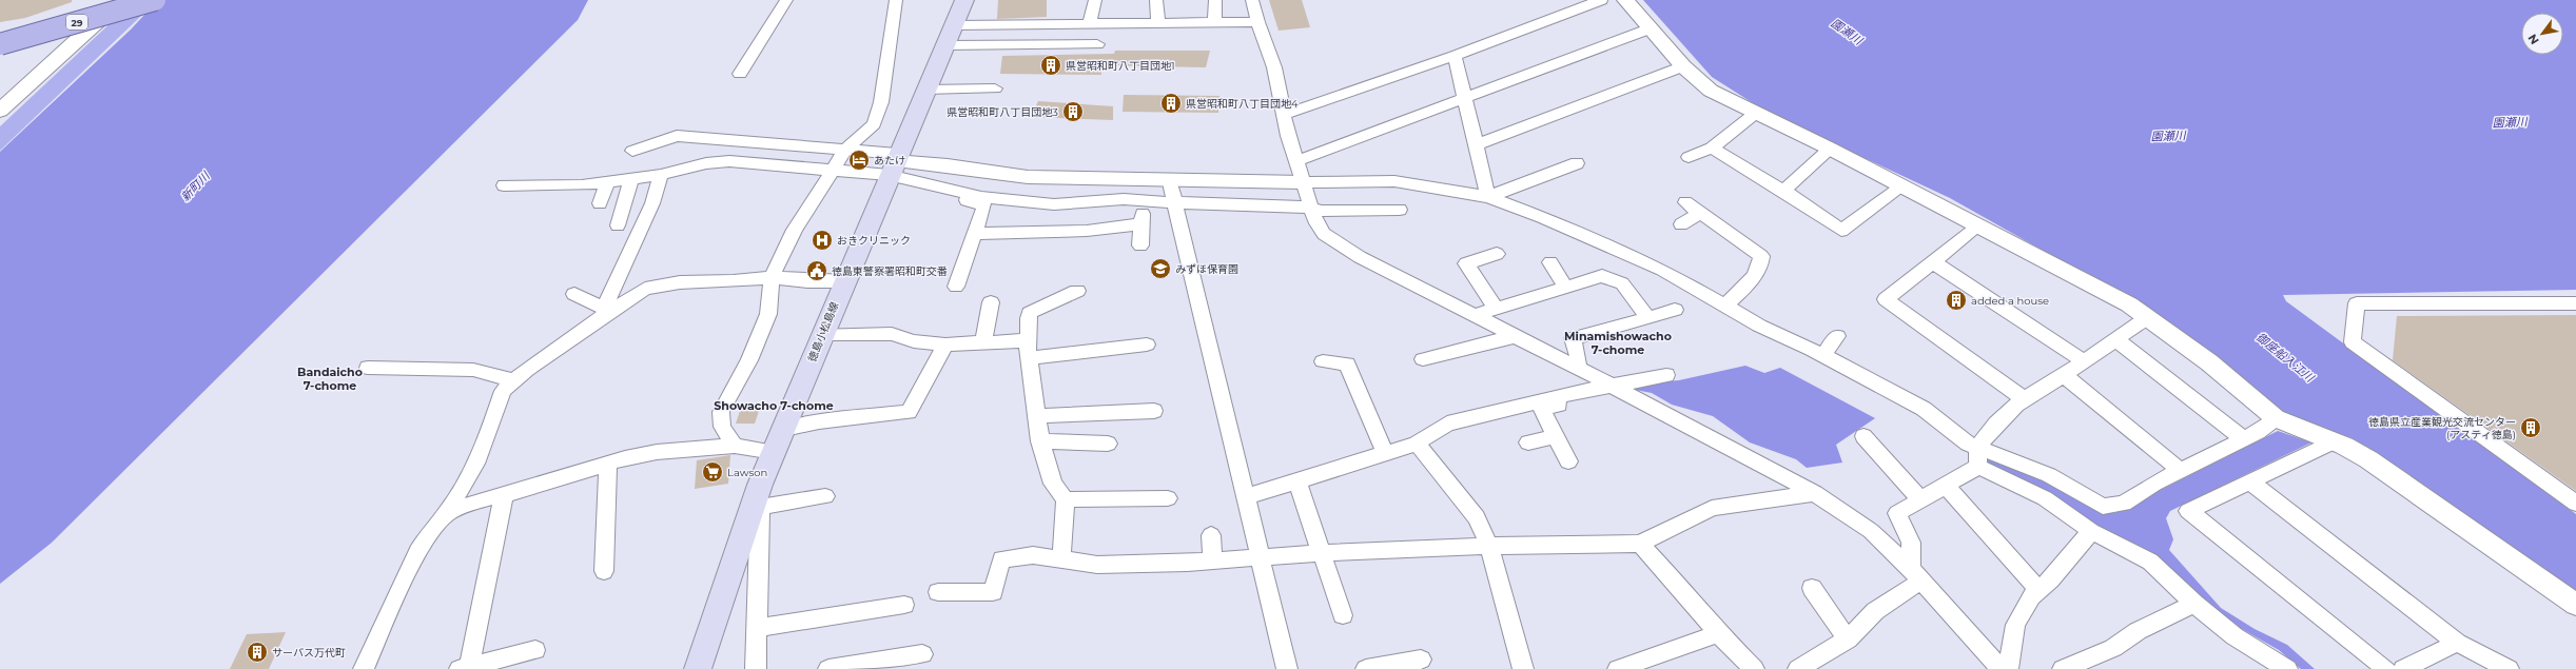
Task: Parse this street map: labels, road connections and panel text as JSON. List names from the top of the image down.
{
  "streets": {
    "main road": ["29", "徳島小松島線"]
  },
  "districts": ["Minamishowacho 7-chome", "Bandaicho 7-chome", "Showacho 7-chome"],
  "water": ["園瀬川", "新町川", "御座船入江川"],
  "places": {
    "building": [
      "県営昭和町八丁目団地1",
      "県営昭和町八丁目団地4",
      "県営昭和町八丁目団地3",
      "added a house",
      "徳島県立産業観光交流センター (アスティ徳島)",
      "サーパス万代町"
    ],
    "hotel": ["あたけ"],
    "hospital": ["おきクリニック"],
    "school or university": ["みずほ保育園"],
    "public building": ["徳島東警察署昭和町交番"],
    "supermarket": ["Lawson"]
  },
  "north": "bottom left"
}
